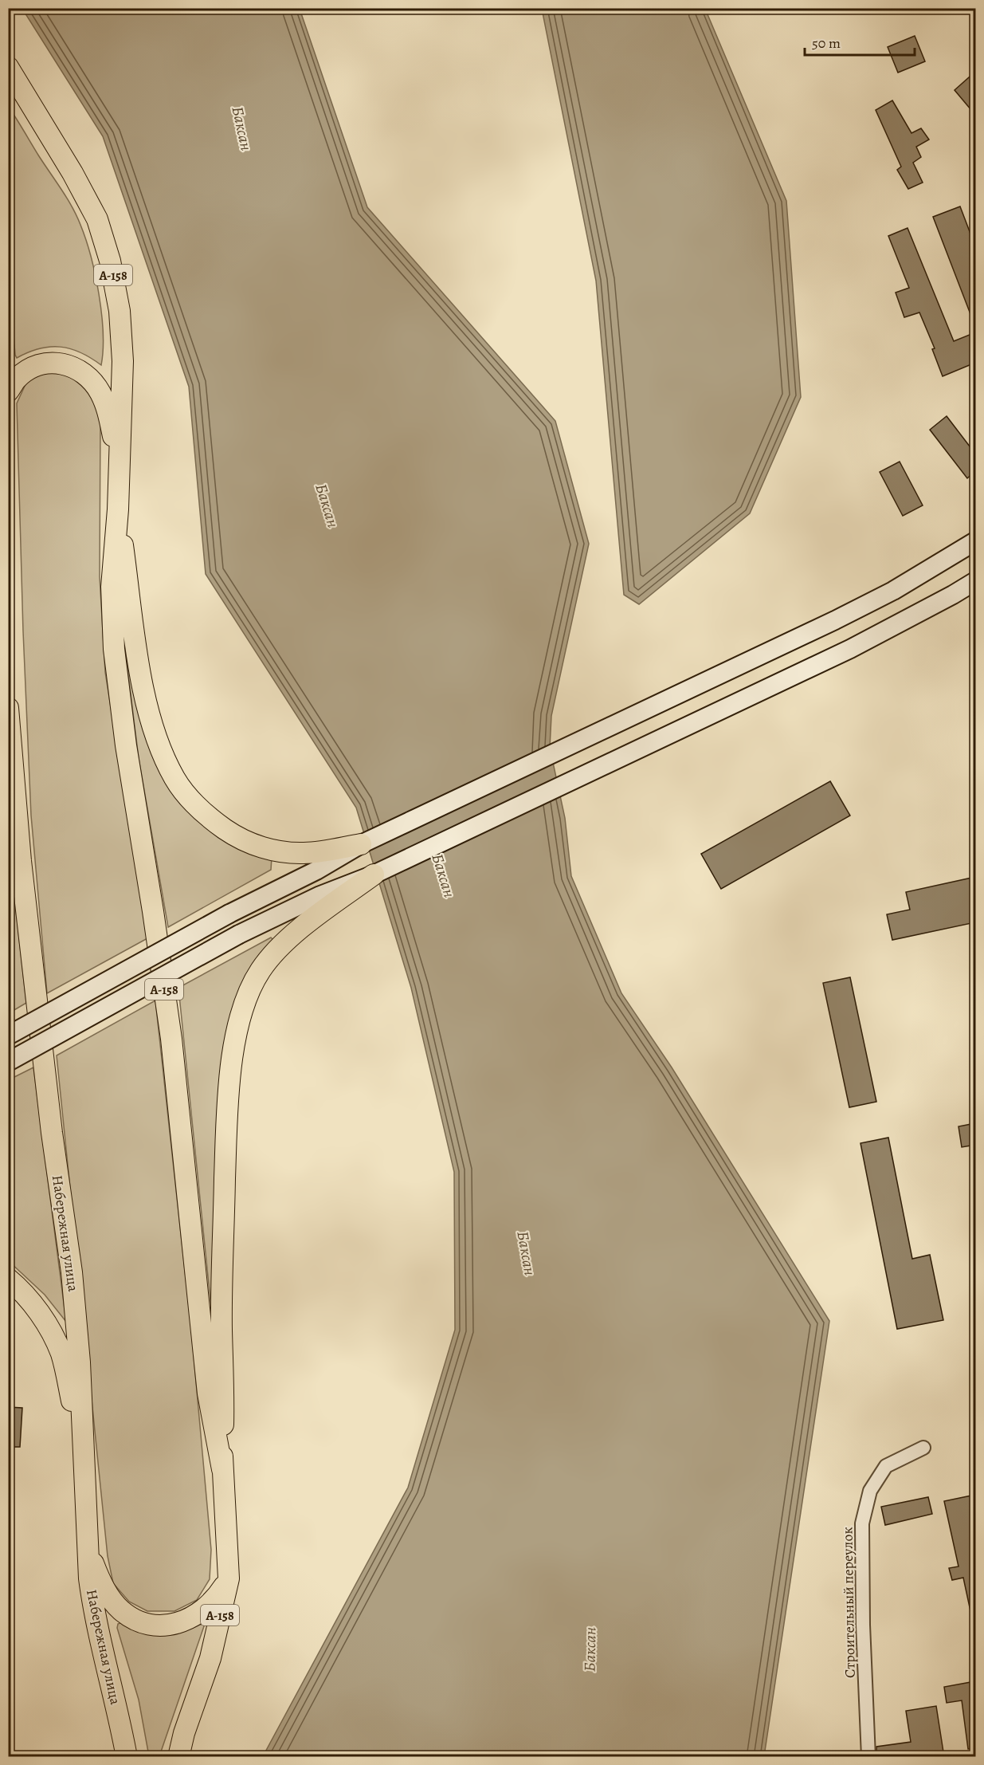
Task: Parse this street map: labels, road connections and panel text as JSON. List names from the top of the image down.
{
  "streets": {
    "main road": ["А-158", "Набережная улица"],
    "street": ["Строительный переулок"]
  },
  "water": ["Баксан"],
  "scale_bar": "50 m"
}
